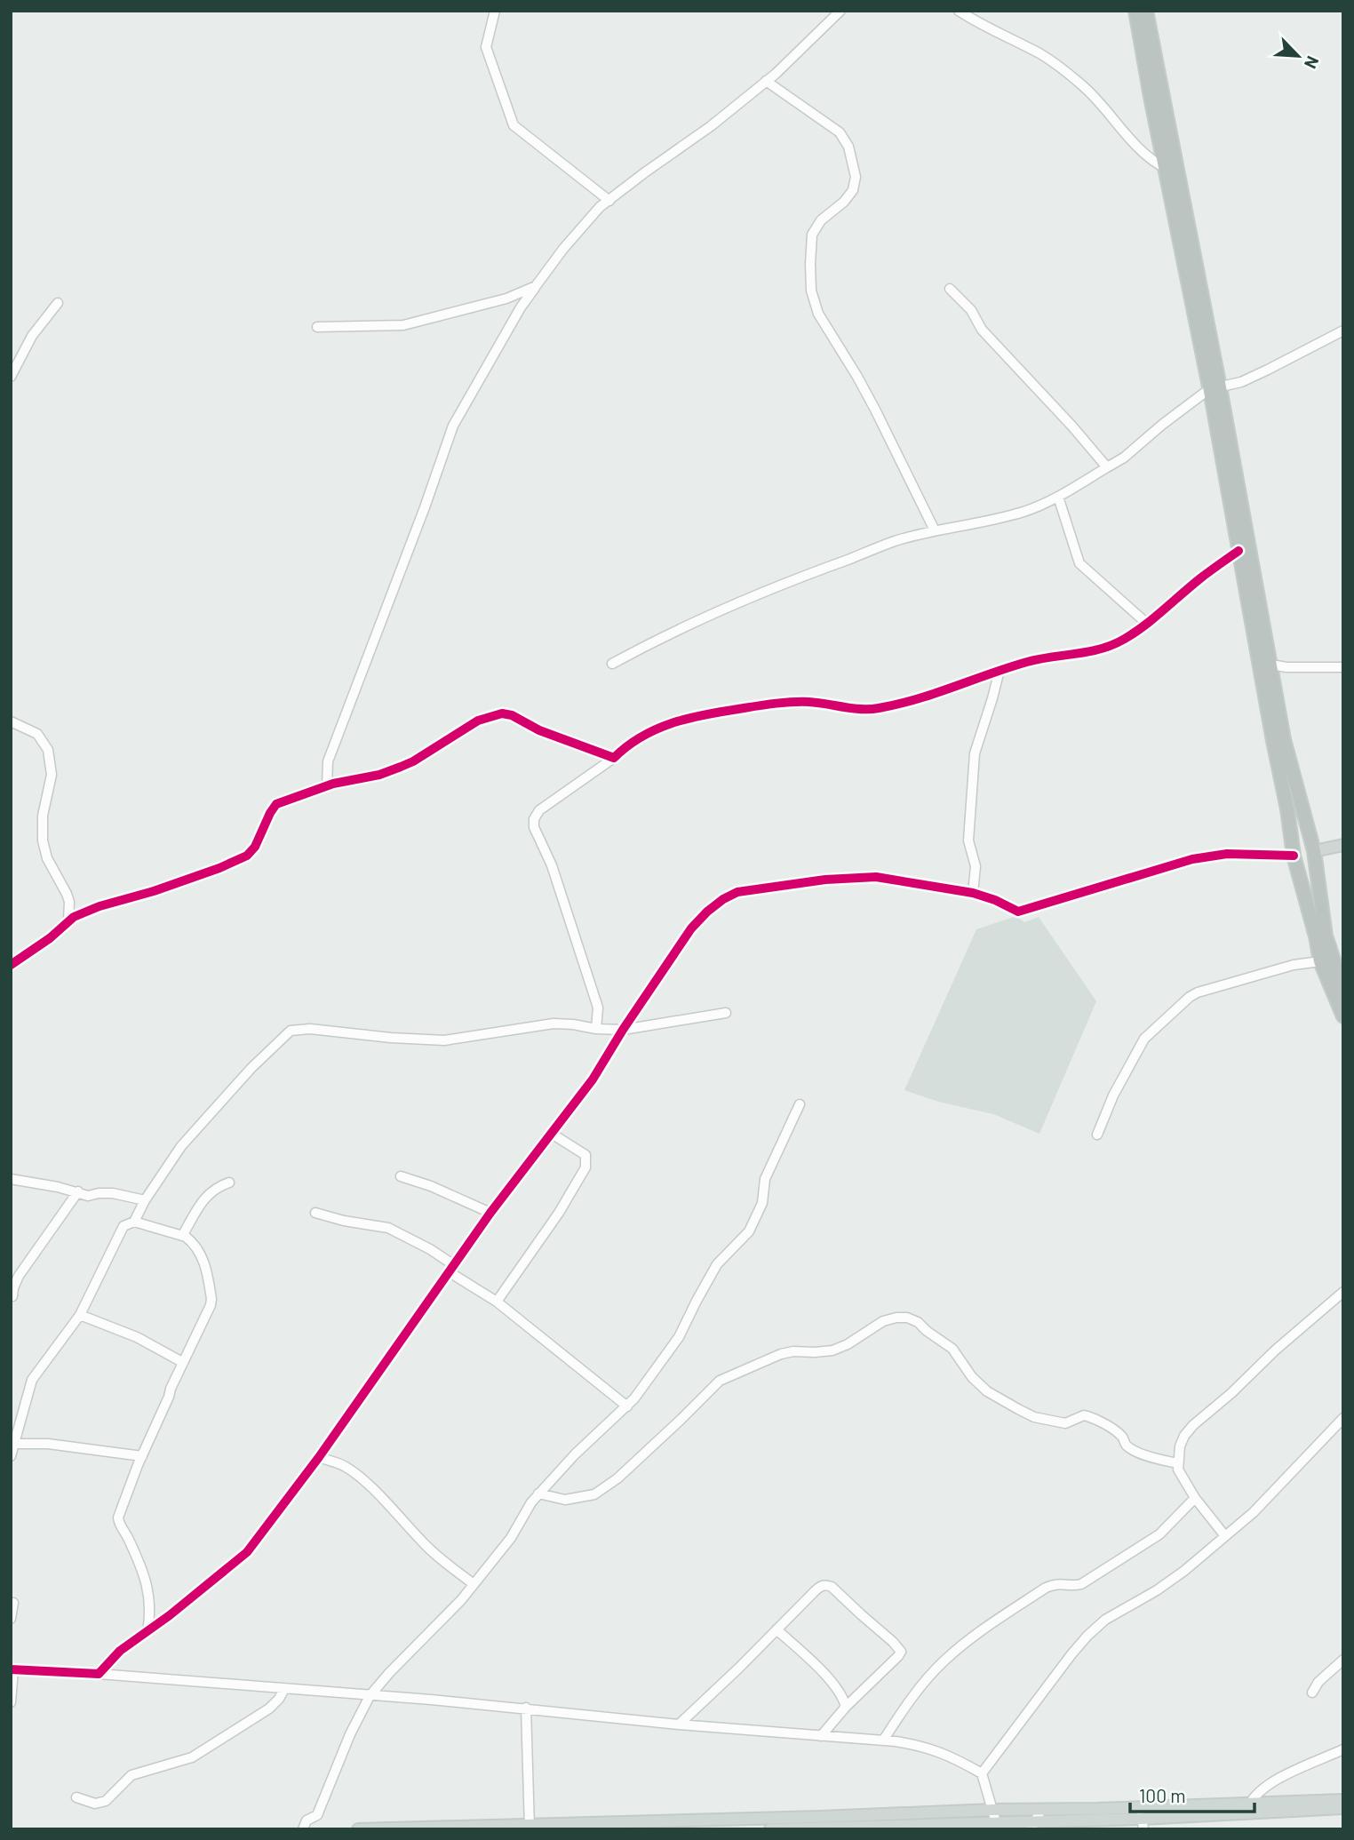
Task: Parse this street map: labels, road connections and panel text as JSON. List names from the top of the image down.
{
  "scale_bar": "100 m",
  "north": "bottom right"
}
